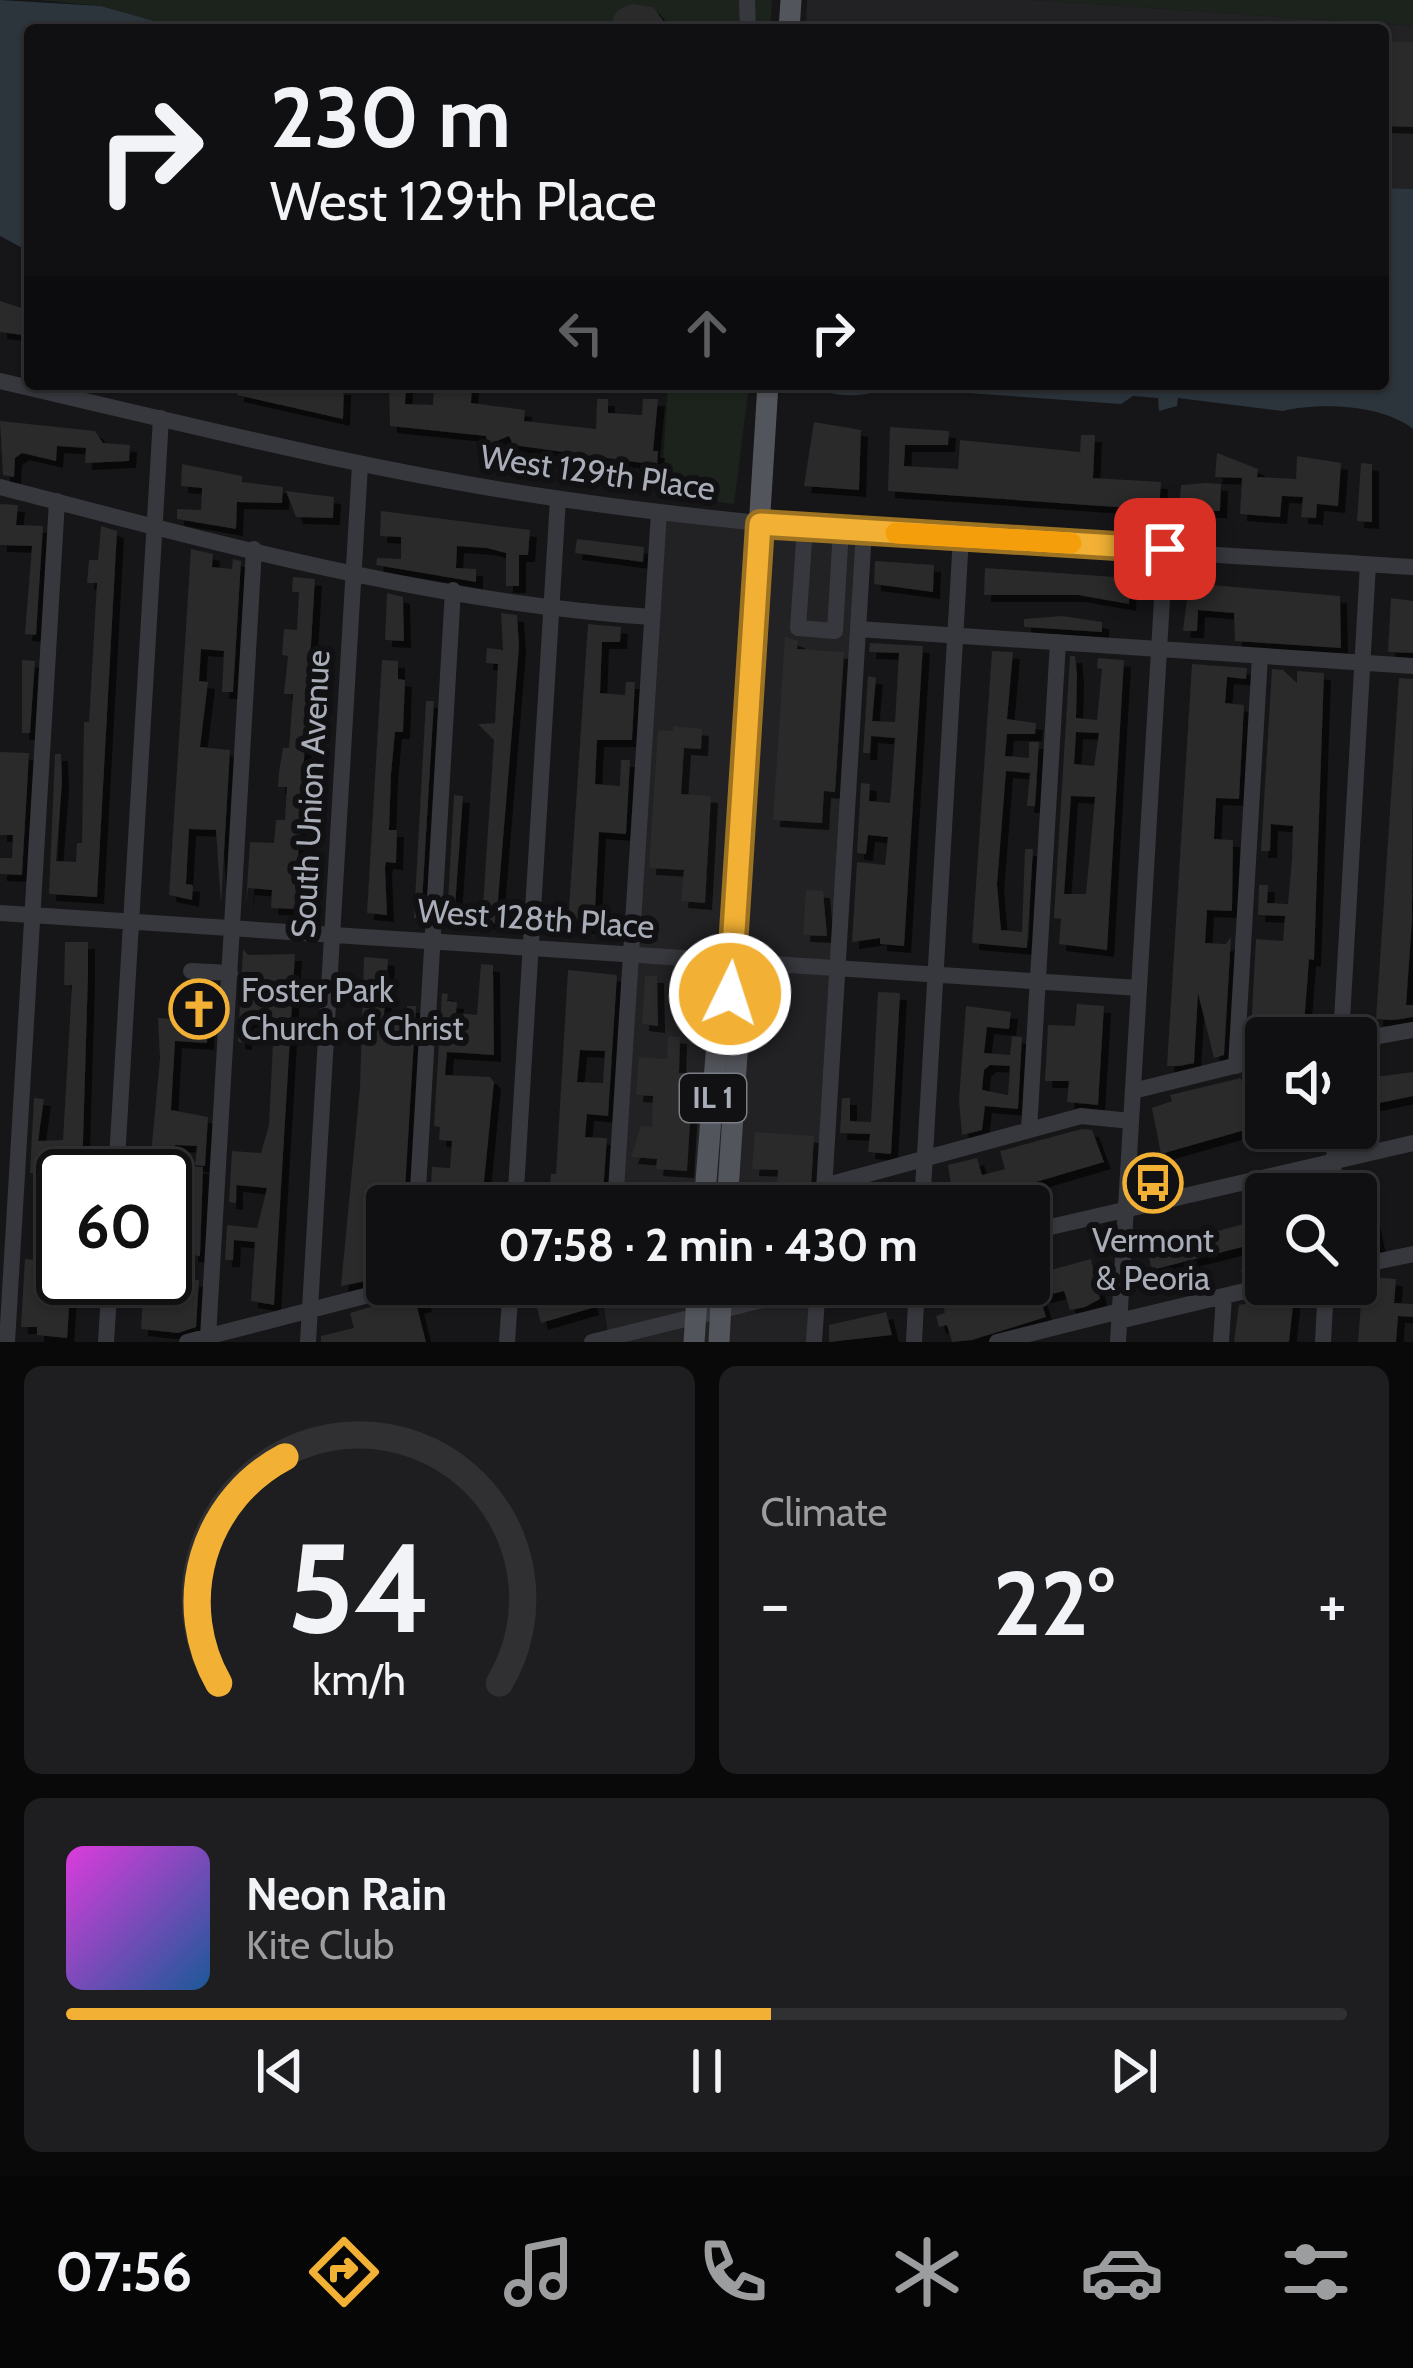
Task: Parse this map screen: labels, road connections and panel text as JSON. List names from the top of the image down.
{
  "streets": {
    "main road": ["IL 1"],
    "street": ["West 129th Place", "South Union Avenue", "West 128th Place"]
  },
  "crossings": [
    ["West 129th Place", "South Union Avenue"],
    ["West 129th Place", "IL 1"],
    ["South Union Avenue", "West 128th Place"],
    ["West 128th Place", "IL 1"]
  ],
  "places": {
    "church": ["Foster Park Church of Christ"],
    "bus stop": ["Vermont & Peoria"]
  },
  "page": {
    "turn": ["230 m", "West 129th Place"],
    "limit": "60",
    "trip": "07:58 · 2 min · 430 m",
    "tile": "Climate",
    "heat": ["−", "22°", "+"],
    "song": ["Neon Rain", "Kite Club"],
    "tabs": "07:56",
    "gauge": ["54", "km/h"]
  }
}
